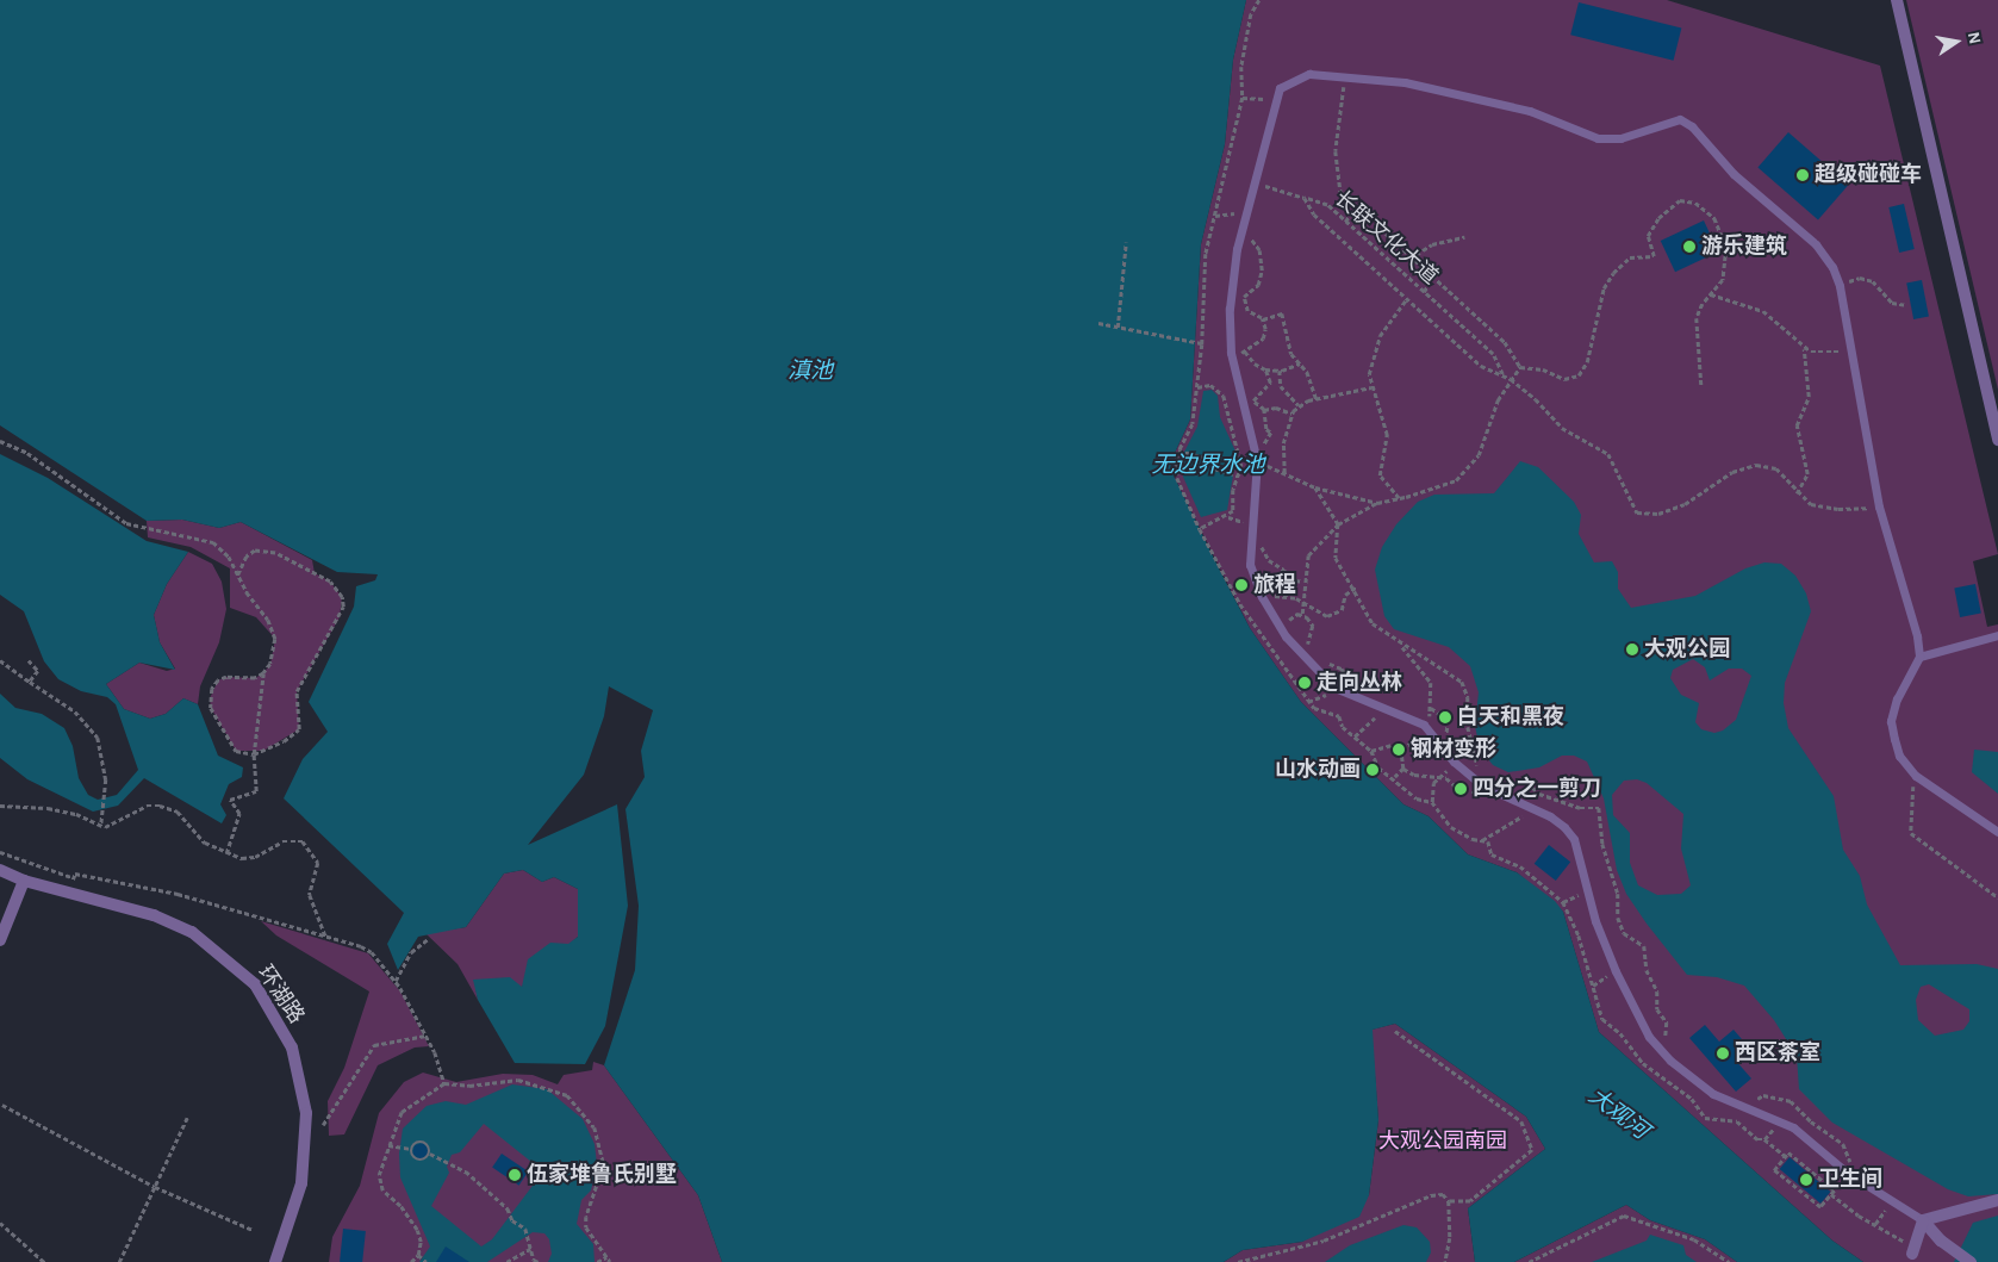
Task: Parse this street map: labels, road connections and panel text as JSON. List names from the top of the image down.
{
  "streets": {
    "street": ["环湖路"],
    "path": ["长联文化大道"]
  },
  "water": ["滇池", "无边界水池", "大观河"],
  "parks": ["大观公园南园"],
  "places": [
    "超级碰碰车",
    "游乐建筑",
    "旅程",
    "大观公园",
    "走向丛林",
    "白天和黑夜",
    "钢材变形",
    "山水动画",
    "四分之一剪刀",
    "西区茶室",
    "伍家堆鲁氏别墅",
    "卫生间"
  ],
  "north": "right"
}
